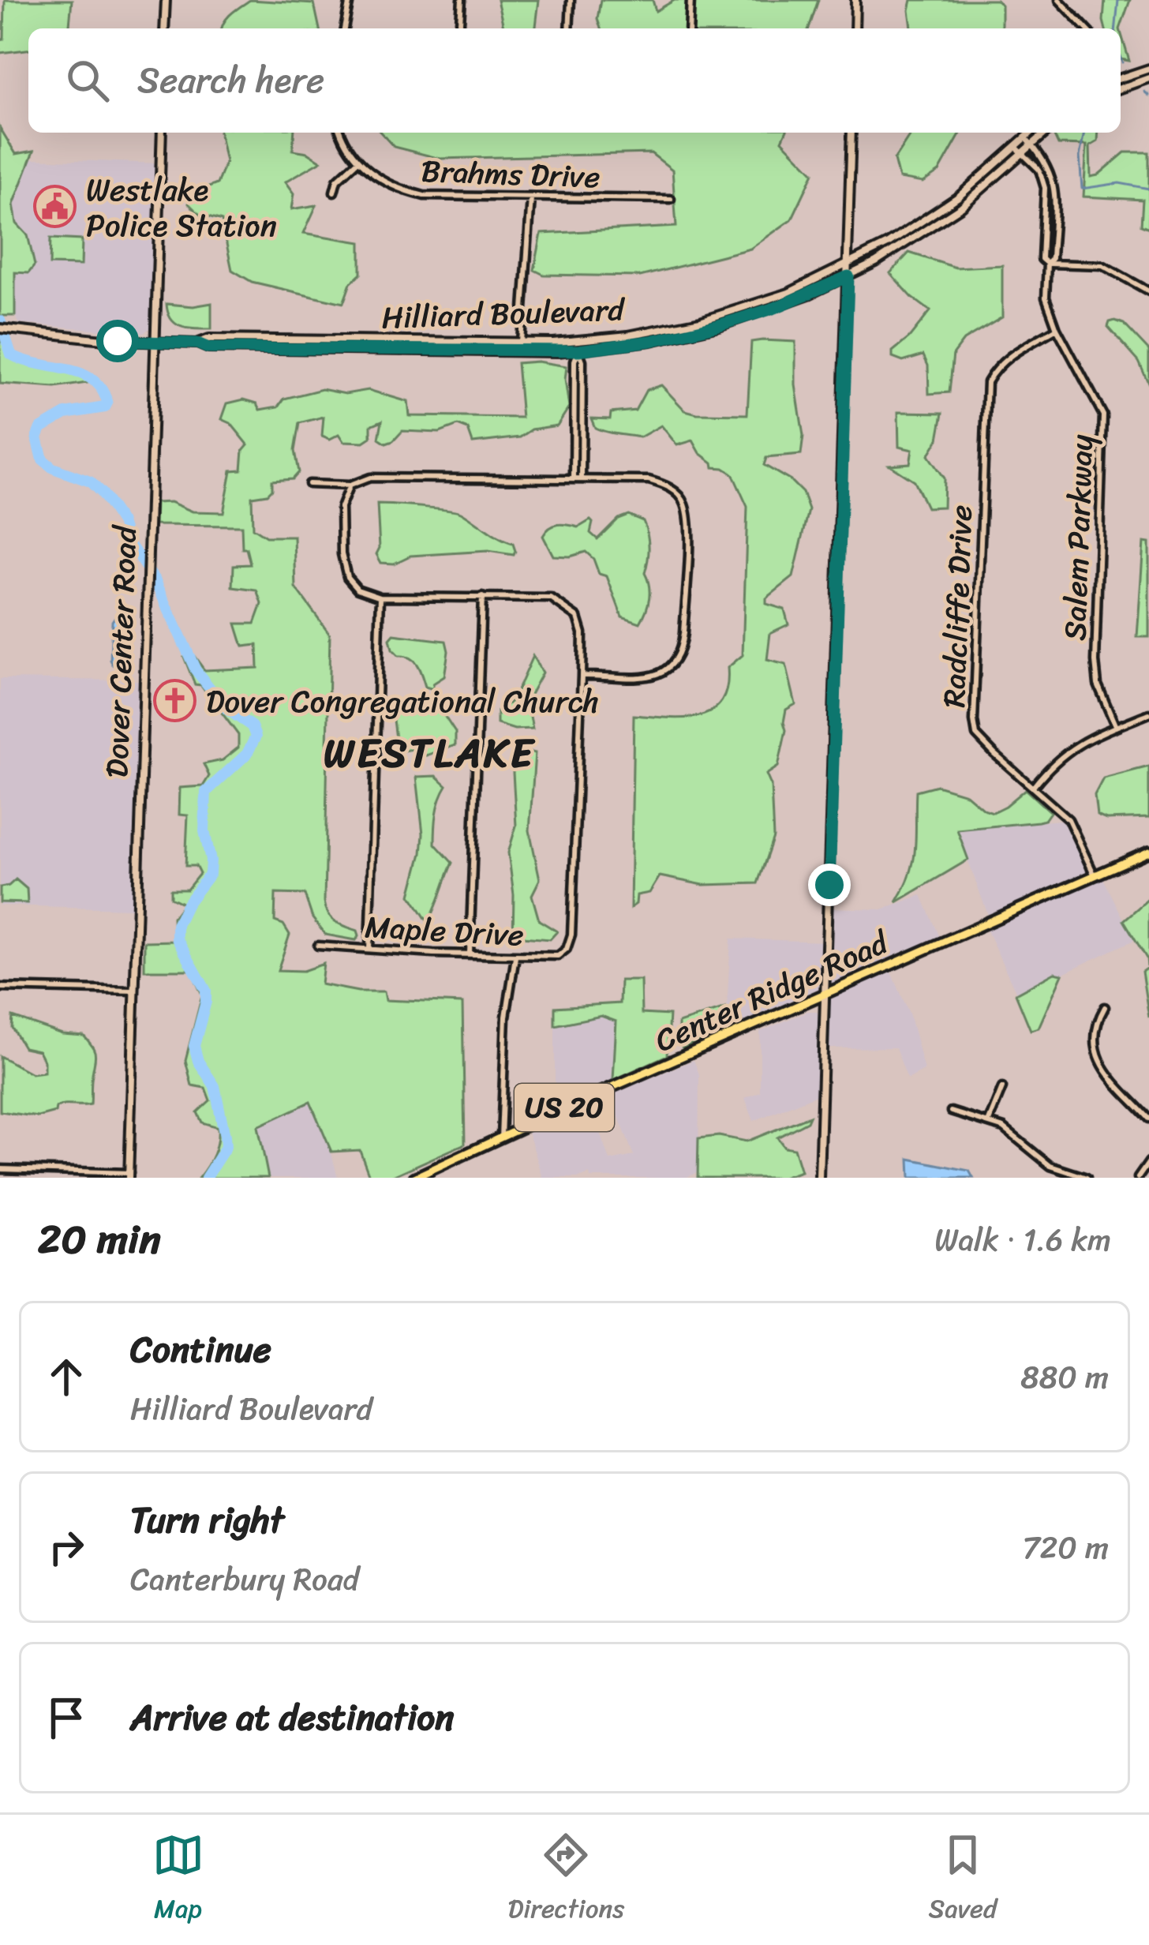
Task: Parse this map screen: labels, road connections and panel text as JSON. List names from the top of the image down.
{
  "streets": {
    "main road": ["Center Ridge Road", "US 20"],
    "street": [
      "Brahms Drive",
      "Hilliard Boulevard",
      "Salem Parkway",
      "Radcliffe Drive",
      "Dover Center Road",
      "Maple Drive"
    ]
  },
  "crossings": [
    ["Hilliard Boulevard", "Salem Parkway"],
    ["Hilliard Boulevard", "Dover Center Road"],
    ["Salem Parkway", "Radcliffe Drive"],
    ["Radcliffe Drive", "Center Ridge Road"]
  ],
  "districts": ["WESTLAKE"],
  "places": {
    "public building": ["Westlake Police Station"],
    "church": ["Dover Congregational Church"]
  },
  "page": {
    "search": "Search here",
    "heading": ["20 min", "Walk · 1.6 km"],
    "list": [
      ["Continue", "Hilliard Boulevard", "880 m"],
      ["Turn right", "Canterbury Road", "720 m"],
      "Arrive at destination"
    ],
    "nav": ["Map", "Directions", "Saved"]
  }
}
